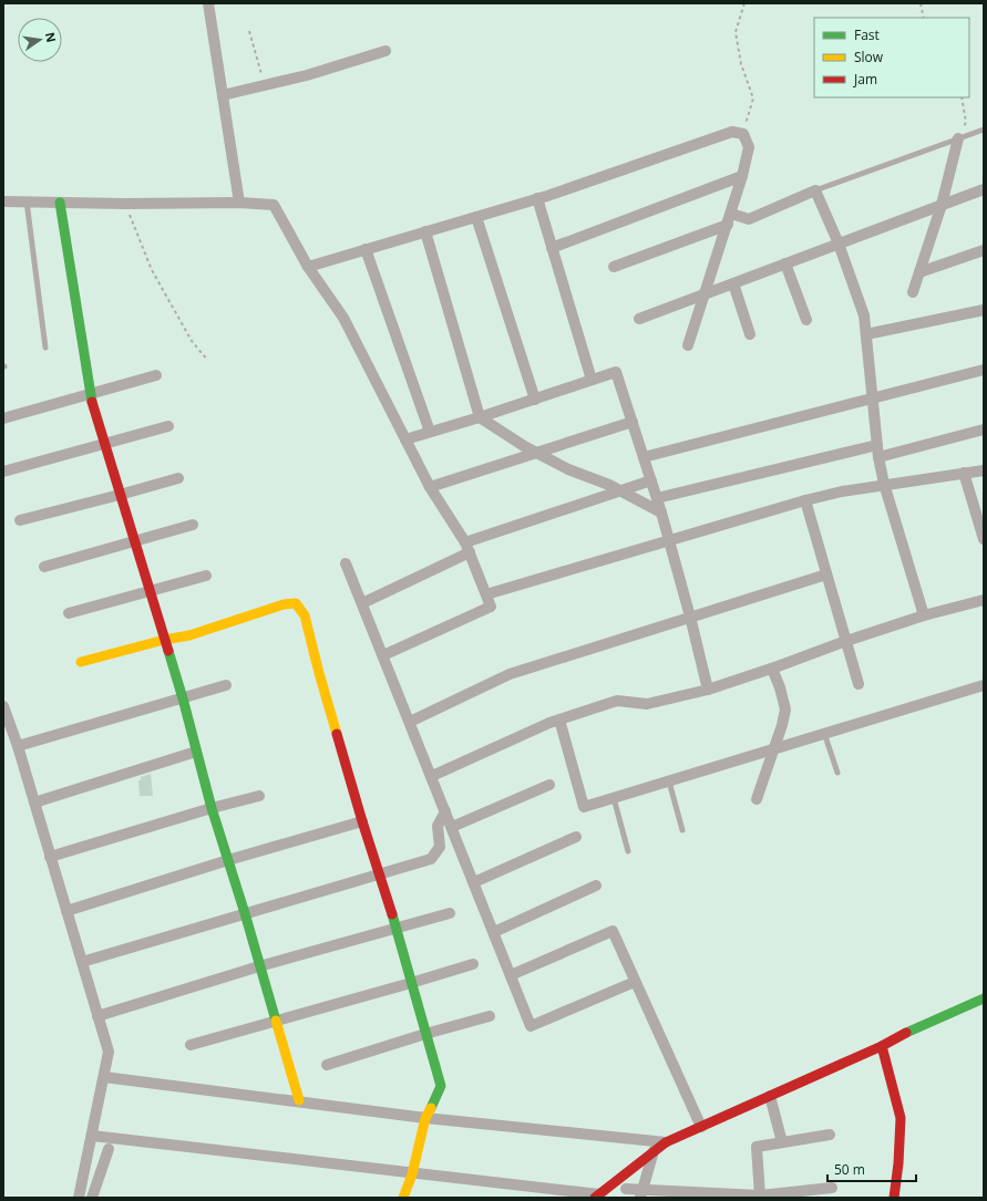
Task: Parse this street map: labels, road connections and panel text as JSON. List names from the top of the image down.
{
  "legend": ["Fast", "Slow", "Jam"],
  "scale_bar": "50 m",
  "north": "right"
}
